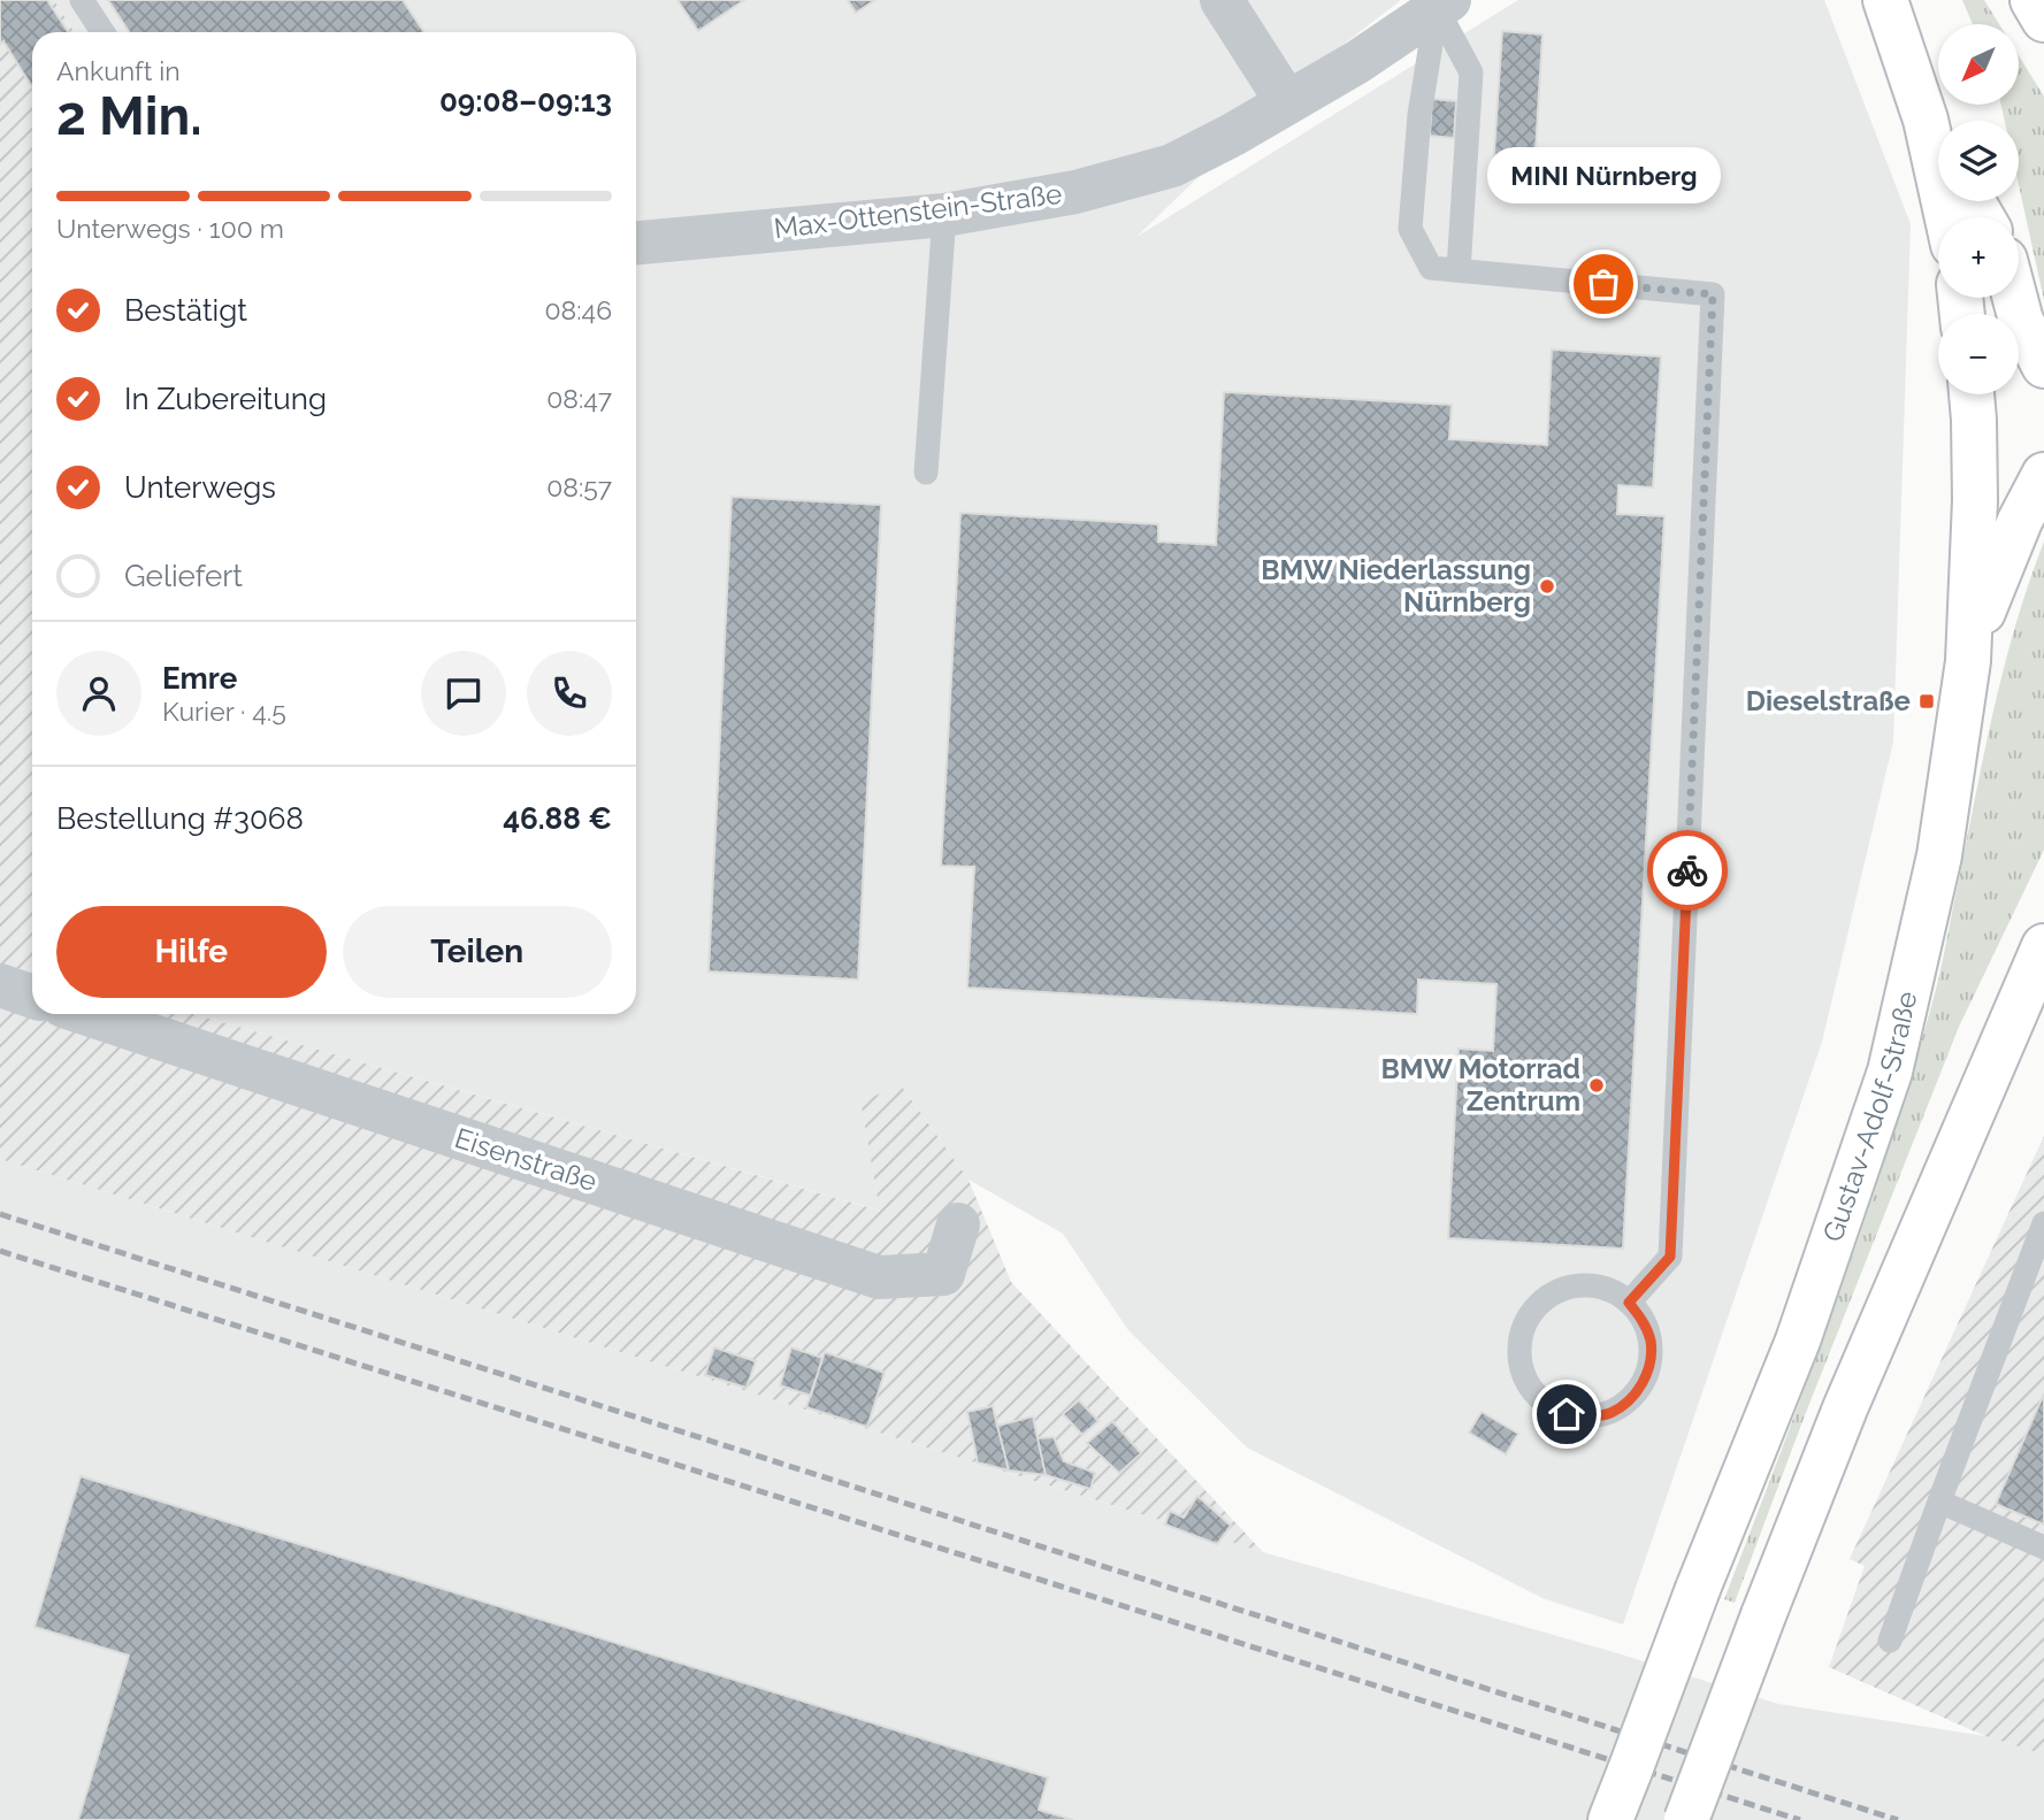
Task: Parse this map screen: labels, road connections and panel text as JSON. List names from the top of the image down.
{
  "streets": {
    "main road": ["Gustav-Adolf-Straße"],
    "street": ["Max-Ottenstein-Straße", "Eisenstraße"]
  },
  "places": {
    "other": ["MINI Nürnberg", "BMW Niederlassung Nürnberg", "BMW Motorrad Zentrum"],
    "transit": ["Dieselstraße"]
  },
  "north": "bottom left",
  "page": {
    "map_buttons": ["+", "−"],
    "heading": ["2 Min.", "Ankunft in", "09:08–09:13"],
    "panel": [
      "Emre",
      "Kurier · 4.5",
      "Bestellung #3068",
      "46.88 €"
    ],
    "bubble": "MINI Nürnberg",
    "bar": "Unterwegs · 100 m",
    "list": [
      ["Bestätigt", "08:46"],
      ["In Zubereitung", "08:47"],
      ["Unterwegs", "08:57"],
      "Geliefert"
    ],
    "buttons": ["Hilfe", "Teilen"]
  }
}
